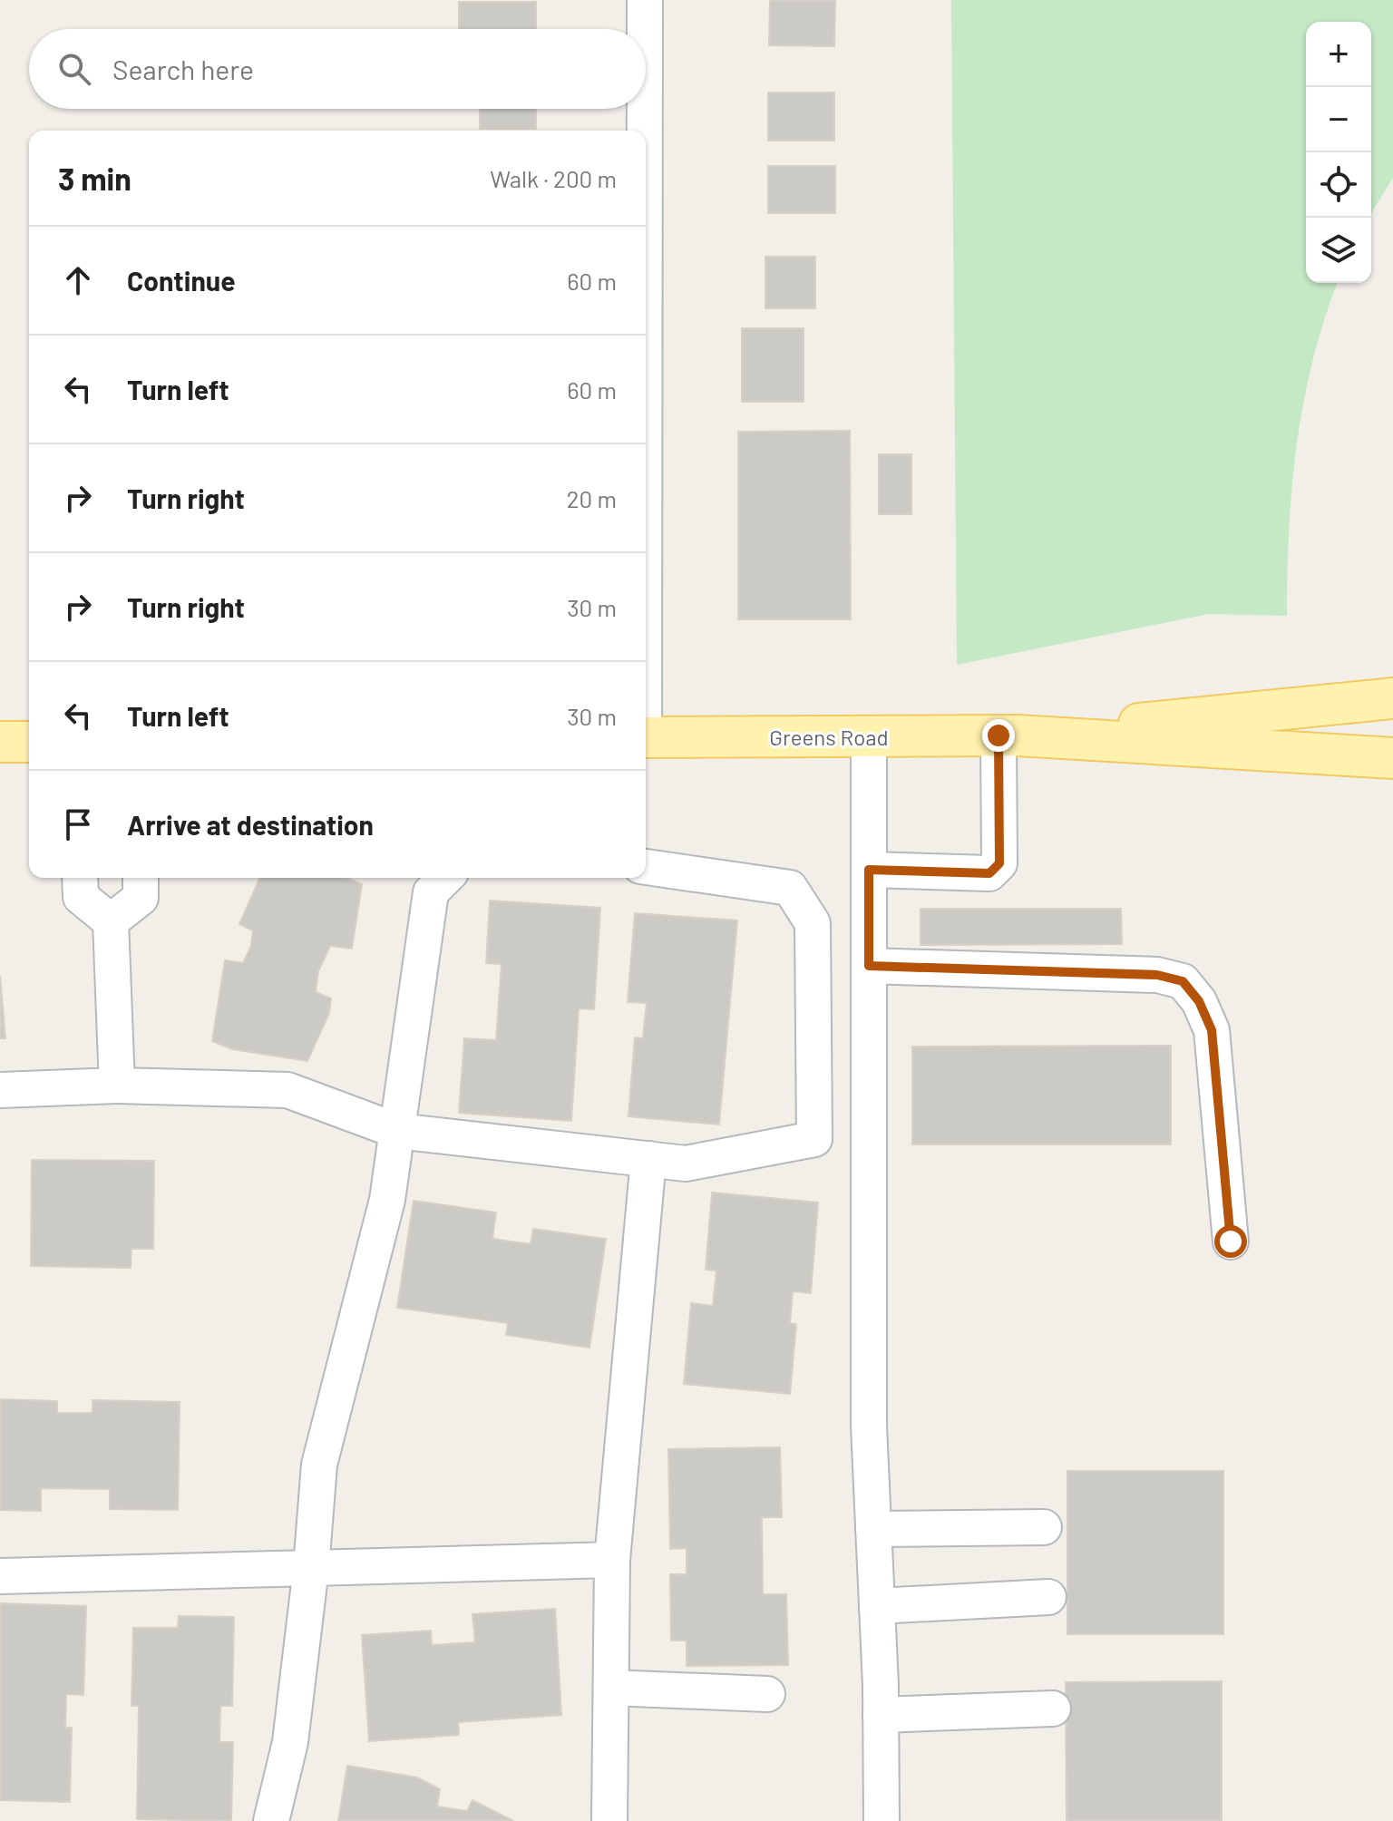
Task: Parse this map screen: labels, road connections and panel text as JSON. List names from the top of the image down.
{
  "streets": {
    "main road": ["Greens Road"]
  },
  "page": {
    "map_buttons": ["+", "−"],
    "search": "Search here",
    "heading": ["3 min", "Walk · 200 m"],
    "list": [
      ["Continue", "60 m"],
      ["Turn left", "60 m"],
      ["Turn right", "20 m"],
      ["Turn right", "30 m"],
      ["Turn left", "30 m"],
      "Arrive at destination"
    ]
  }
}
